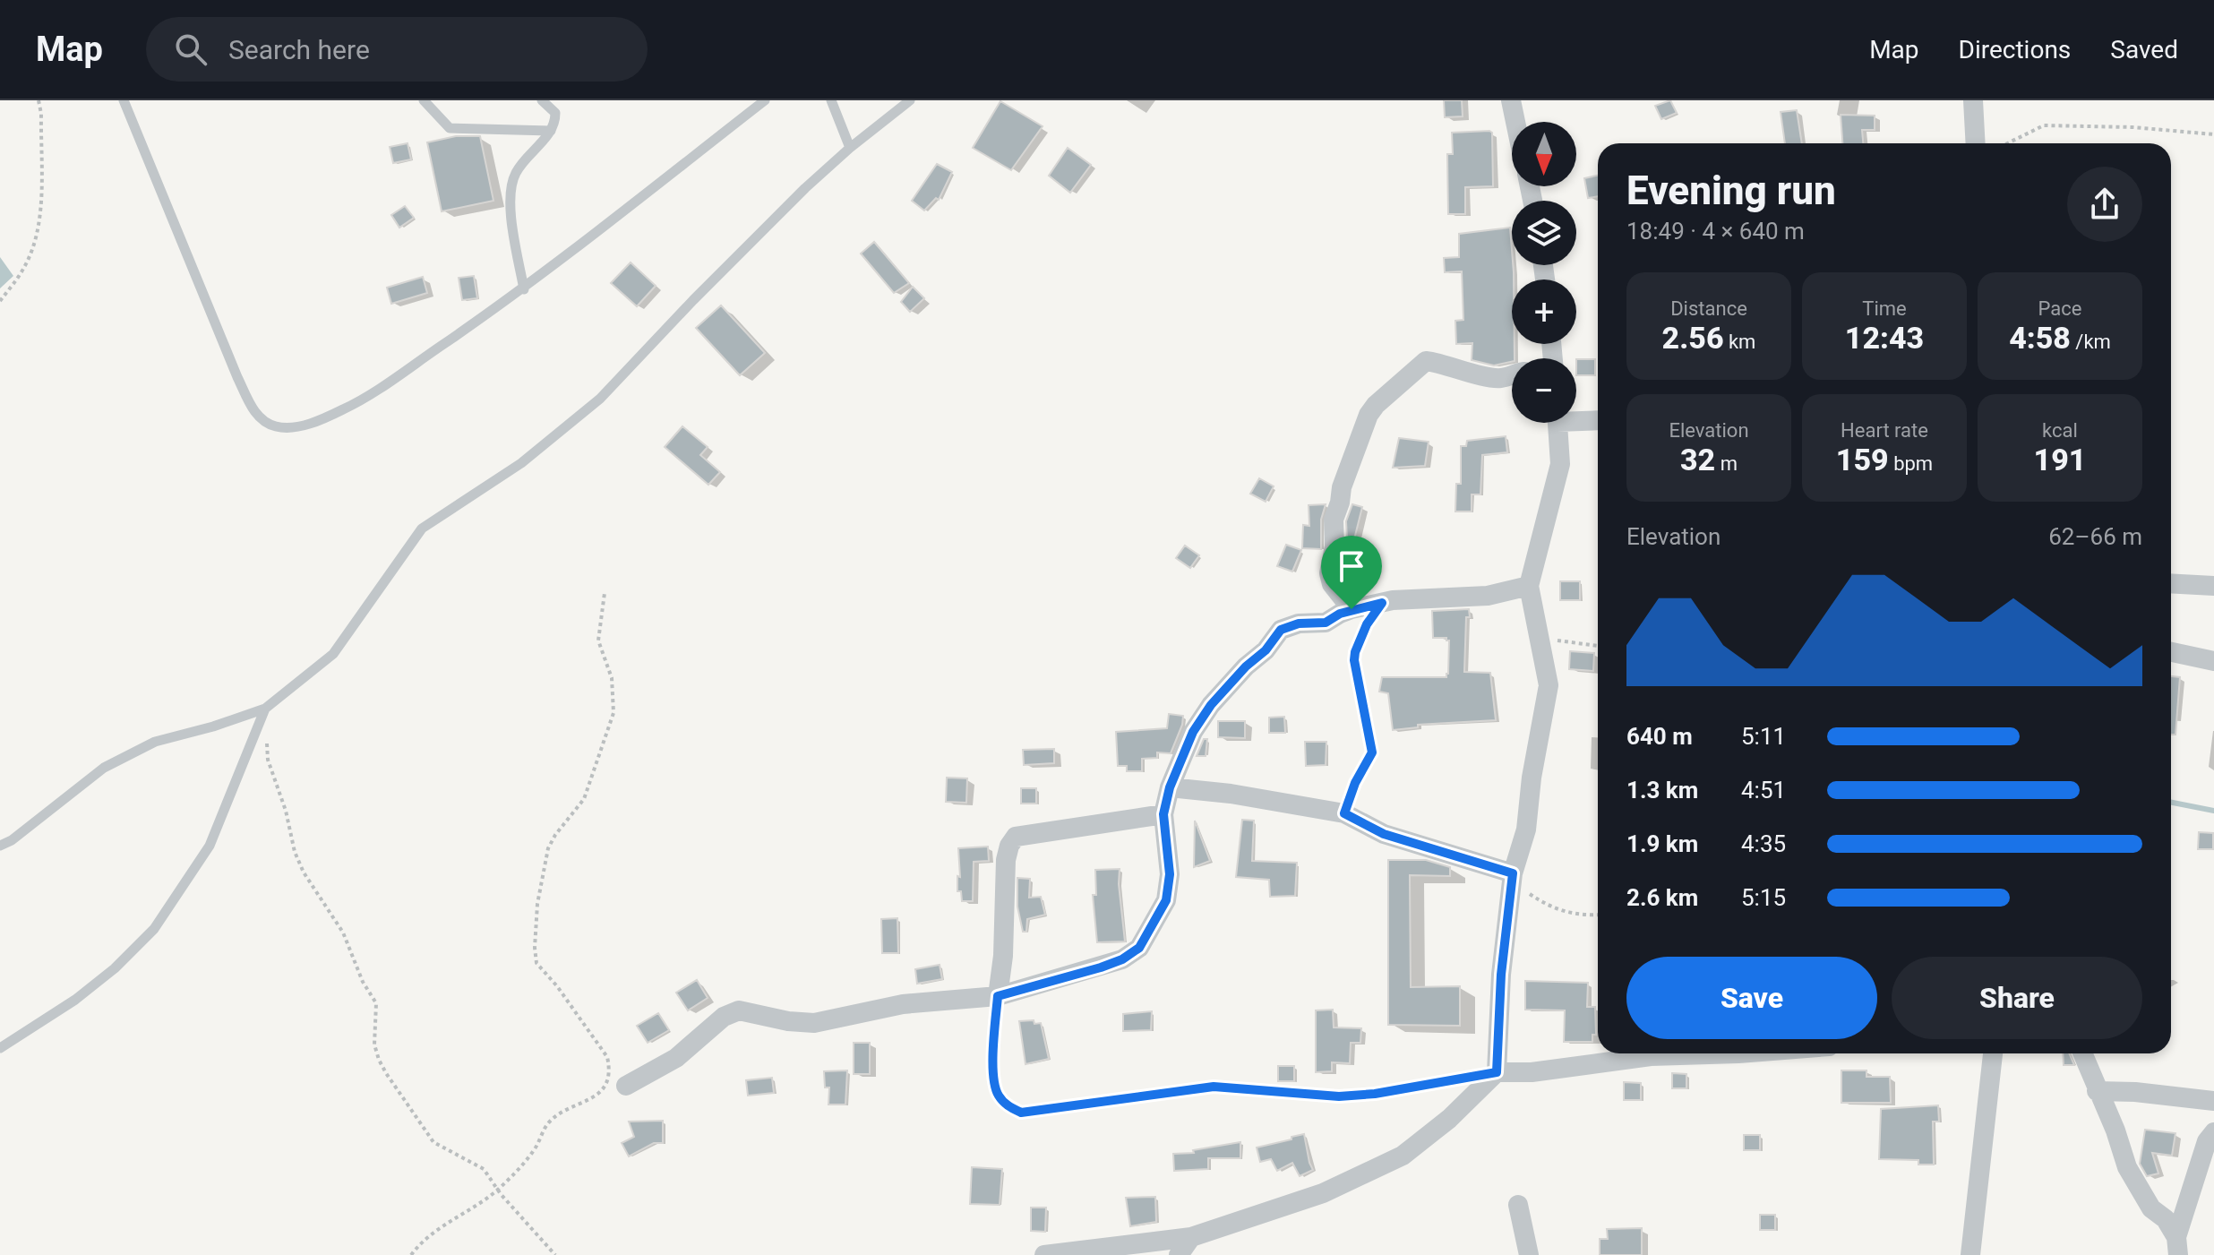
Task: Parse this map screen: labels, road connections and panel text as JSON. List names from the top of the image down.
{
  "north": "bottom",
  "page": {
    "header": "Map",
    "search": "Search here",
    "nav": ["Map", "Directions", "Saved"],
    "map_buttons": ["+", "−"],
    "heading": ["Evening run", "18:49 · 4 × 640 m"],
    "stats": [
      ["Distance", "2.56 km"],
      ["Time", "12:43"],
      ["Pace", "4:58 /km"],
      ["Elevation", "32 m"],
      ["Heart rate", "159 bpm"],
      ["kcal", "191"]
    ],
    "chart": ["Elevation", "62–66 m"],
    "list": [
      {
        "name": "640 m",
        "note": "5:11"
      },
      {
        "name": "1.3 km",
        "note": "4:51"
      },
      {
        "name": "1.9 km",
        "note": "4:35"
      },
      {
        "name": "2.6 km",
        "note": "5:15"
      }
    ],
    "buttons": ["Save", "Share"]
  }
}
